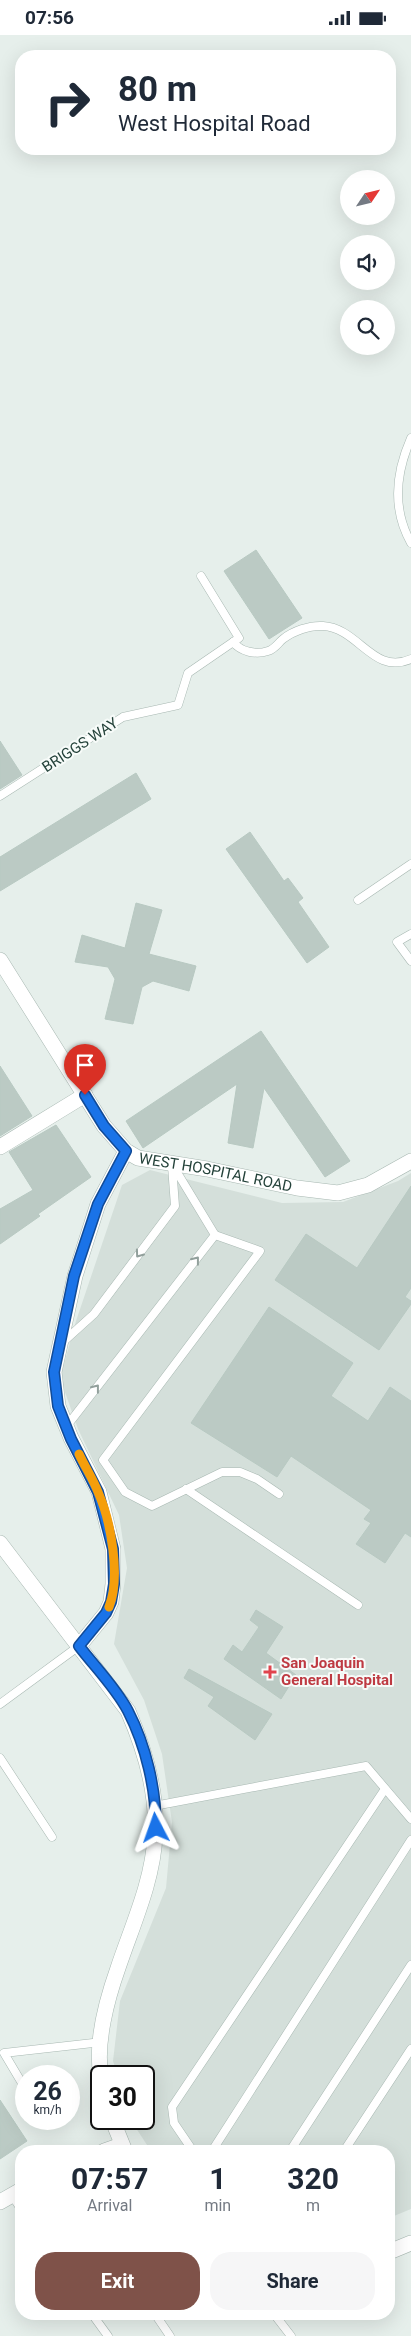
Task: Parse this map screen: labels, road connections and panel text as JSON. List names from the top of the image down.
{
  "streets": {
    "street": ["WEST HOSPITAL ROAD"],
    "lane": ["BRIGGS WAY"]
  },
  "places": {
    "health": ["San Joaquin General Hospital"]
  },
  "north": "top right",
  "page": {
    "status": "07:56",
    "turn": ["80 m", "West Hospital Road"],
    "speed": "26 km/h",
    "limit": "30",
    "eta": [
      "07:57",
      "Arrival",
      "1",
      "min",
      "320",
      "m"
    ],
    "buttons": ["Exit", "Share"]
  }
}
